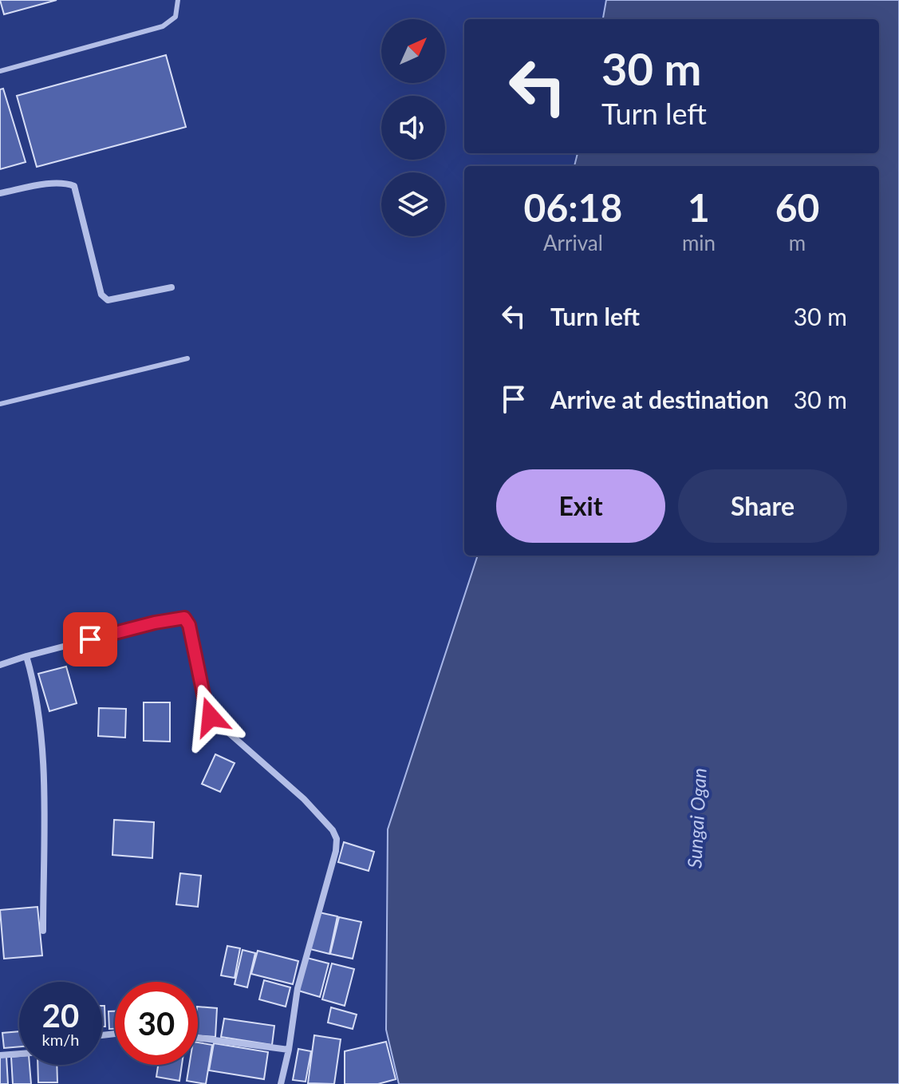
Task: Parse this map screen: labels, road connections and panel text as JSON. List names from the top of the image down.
{
  "water": ["Sungai Ogan"],
  "north": "top right",
  "page": {
    "turn": ["30 m", "Turn left"],
    "eta": [
      "06:18",
      "Arrival",
      "1",
      "min",
      "60",
      "m"
    ],
    "list": [
      {
        "name": "Turn left",
        "value": "30 m"
      },
      {
        "name": "Arrive at destination",
        "value": "30 m"
      }
    ],
    "buttons": ["Exit", "Share"],
    "speed": "20 km/h",
    "limit": "30"
  }
}
